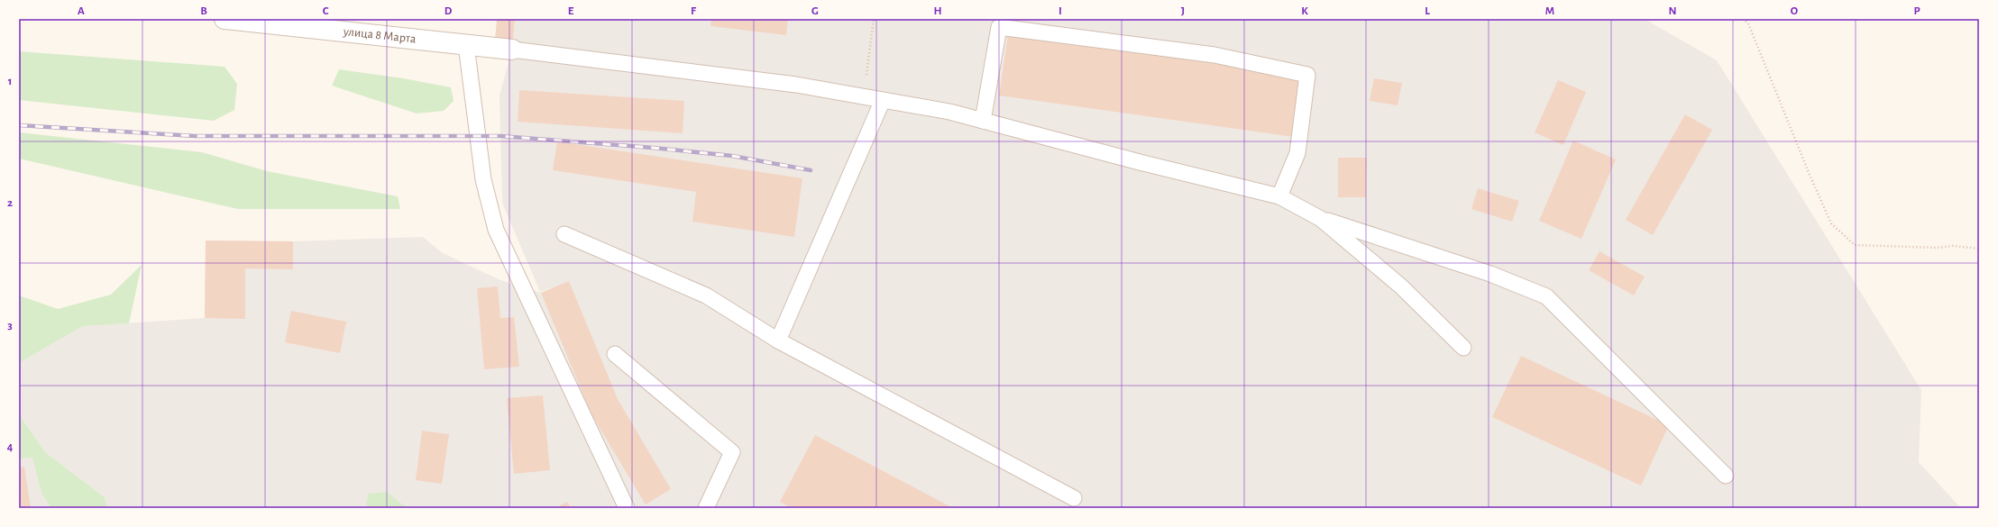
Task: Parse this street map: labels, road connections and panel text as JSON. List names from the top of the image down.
{
  "streets": {
    "street": ["улица 8 Марта"]
  },
  "grid": {
    "columns": [
      "A",
      "B",
      "C",
      "D",
      "E",
      "F",
      "G",
      "H",
      "I",
      "J",
      "K",
      "L",
      "M",
      "N",
      "O",
      "P"
    ],
    "rows": [
      "1",
      "2",
      "3",
      "4"
    ]
  }
}
